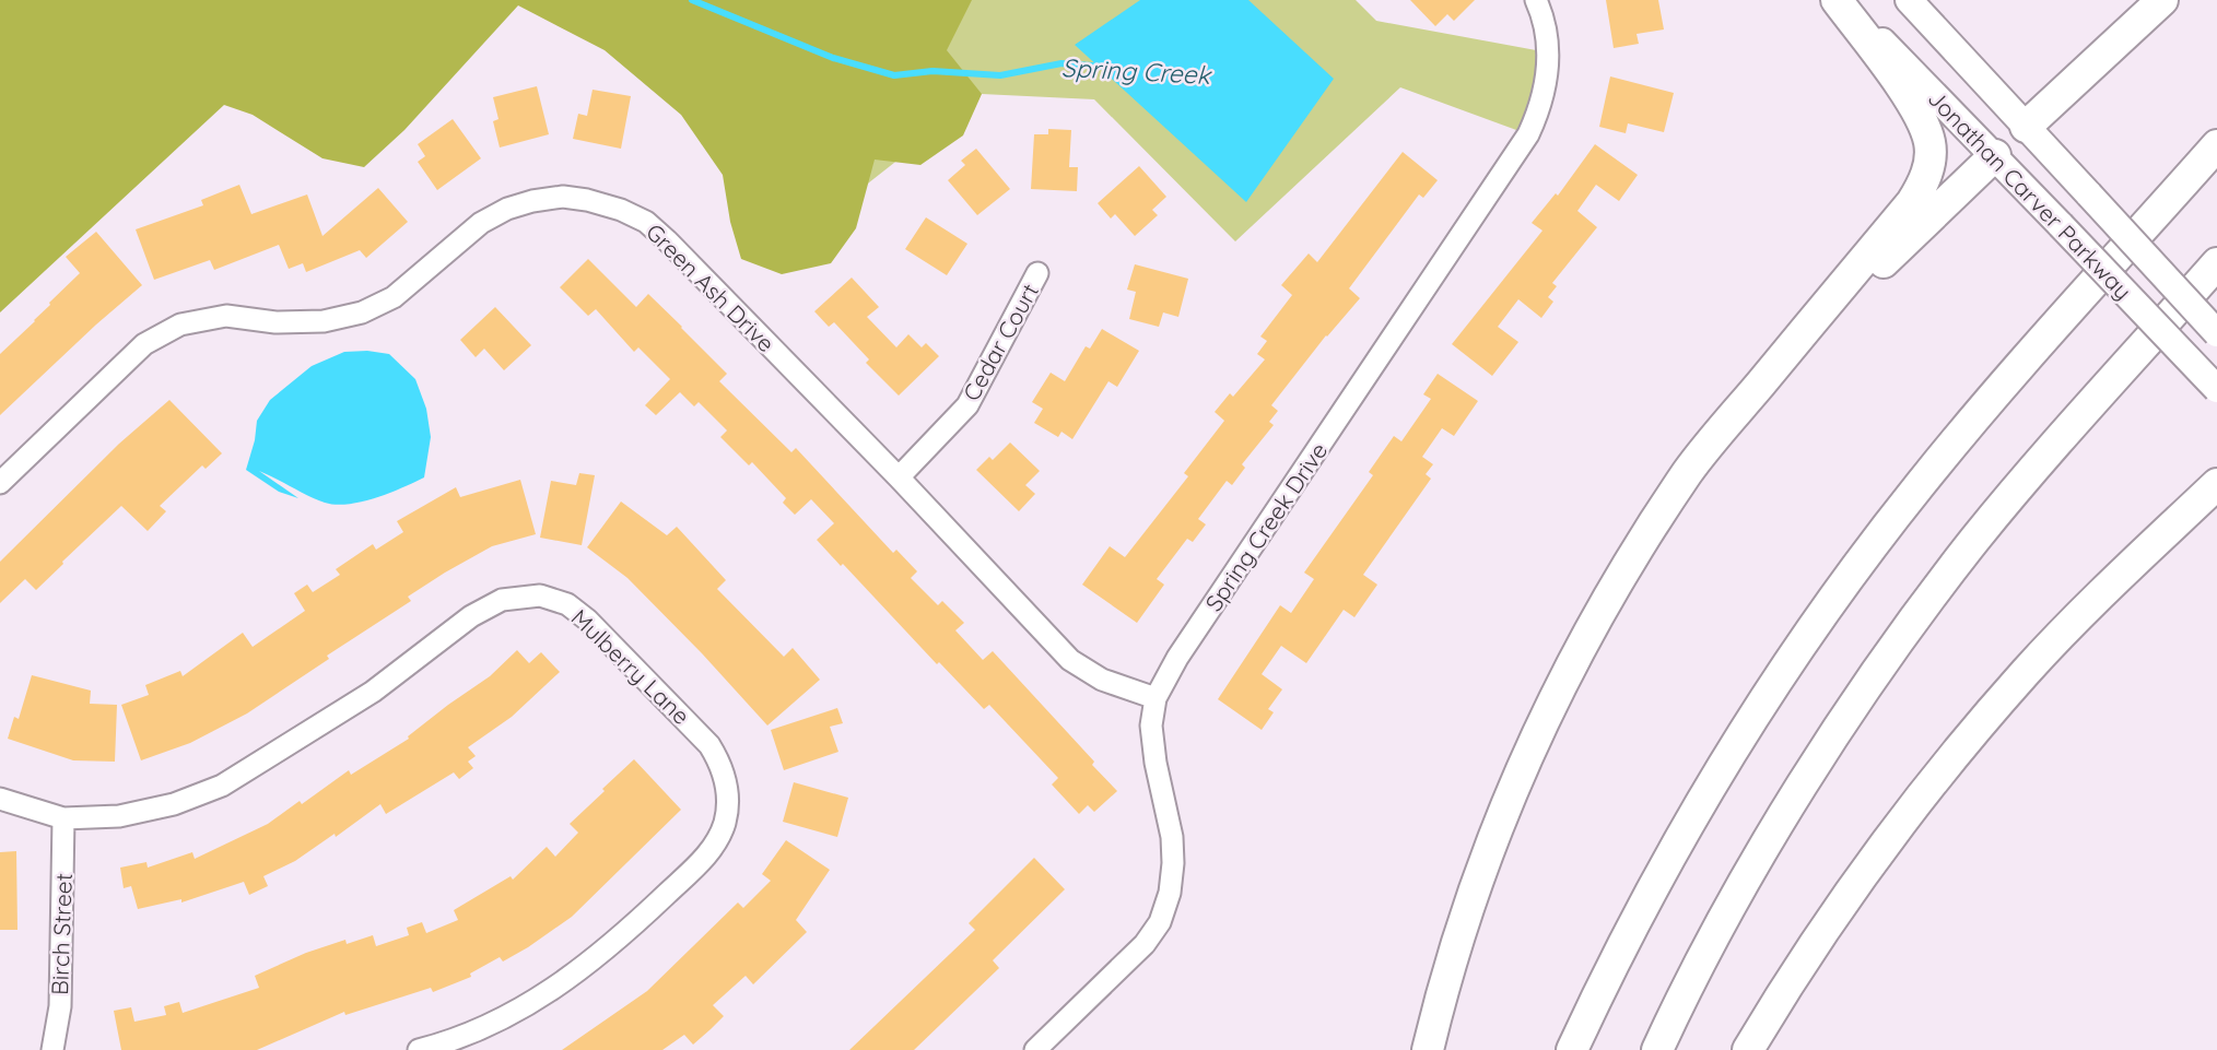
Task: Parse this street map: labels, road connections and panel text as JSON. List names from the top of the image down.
{
  "streets": {
    "main road": ["Jonathan Carver Parkway"],
    "street": [
      "Green Ash Drive",
      "Cedar Court",
      "Spring Creek Drive",
      "Mulberry Lane",
      "Birch Street"
    ]
  },
  "crossings": [
    ["Green Ash Drive", "Cedar Court"],
    ["Green Ash Drive", "Spring Creek Drive"],
    ["Mulberry Lane", "Birch Street"]
  ],
  "water": ["Spring Creek"]
}
